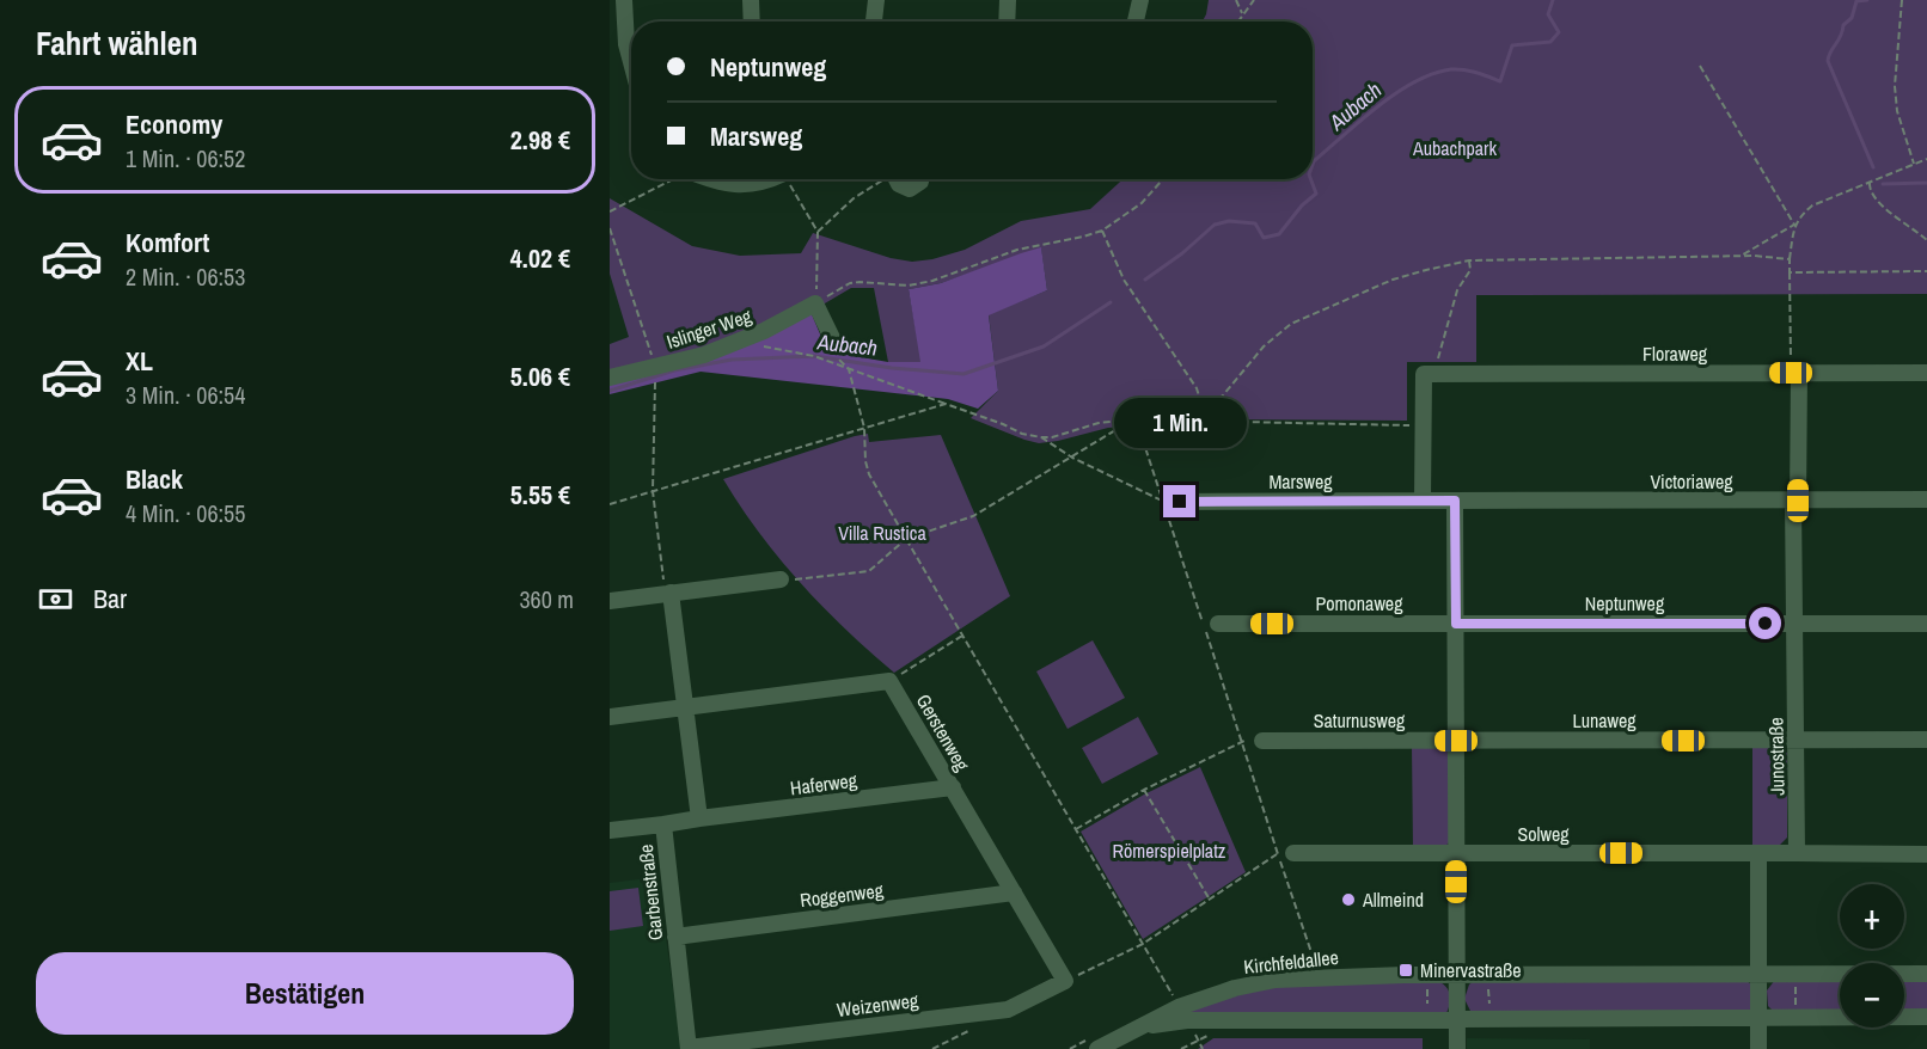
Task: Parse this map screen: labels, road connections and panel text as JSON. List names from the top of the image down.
{
  "streets": {
    "street": [
      "Islinger Weg",
      "Floraweg",
      "Marsweg",
      "Victoriaweg",
      "Pomonaweg",
      "Neptunweg",
      "Saturnusweg",
      "Lunaweg",
      "Gerstenweg",
      "Junostraße",
      "Haferweg",
      "Solweg",
      "Garbenstraße",
      "Roggenweg",
      "Kirchfeldallee",
      "Weizenweg"
    ]
  },
  "crossings": [
    ["Floraweg", "Junostraße"],
    ["Victoriaweg", "Junostraße"],
    ["Pomonaweg", "Neptunweg"],
    ["Neptunweg", "Junostraße"],
    ["Saturnusweg", "Lunaweg"],
    ["Lunaweg", "Junostraße"],
    ["Gerstenweg", "Haferweg"],
    ["Gerstenweg", "Roggenweg"],
    ["Gerstenweg", "Weizenweg"],
    ["Haferweg", "Garbenstraße"],
    ["Garbenstraße", "Roggenweg"],
    ["Garbenstraße", "Weizenweg"]
  ],
  "water": ["Aubach"],
  "parks": ["Aubachpark", "Villa Rustica", "Römerspielplatz"],
  "places": {
    "other": ["Allmeind"],
    "transit": ["Minervastraße"]
  },
  "page": {
    "heading": "Fahrt wählen",
    "banner": ["Neptunweg", "Marsweg"],
    "list": [
      {
        "name": "Economy",
        "note": "1 Min. · 06:52",
        "value": "2.98 €"
      },
      {
        "name": "Komfort",
        "note": "2 Min. · 06:53",
        "value": "4.02 €"
      },
      {
        "name": "XL",
        "note": "3 Min. · 06:54",
        "value": "5.06 €"
      },
      {
        "name": "Black",
        "note": "4 Min. · 06:55",
        "value": "5.55 €"
      }
    ],
    "bubble": "1 Min.",
    "pay": ["Bar", "360 m"],
    "map_buttons": ["+", "−"],
    "buttons": "Bestätigen"
  }
}
